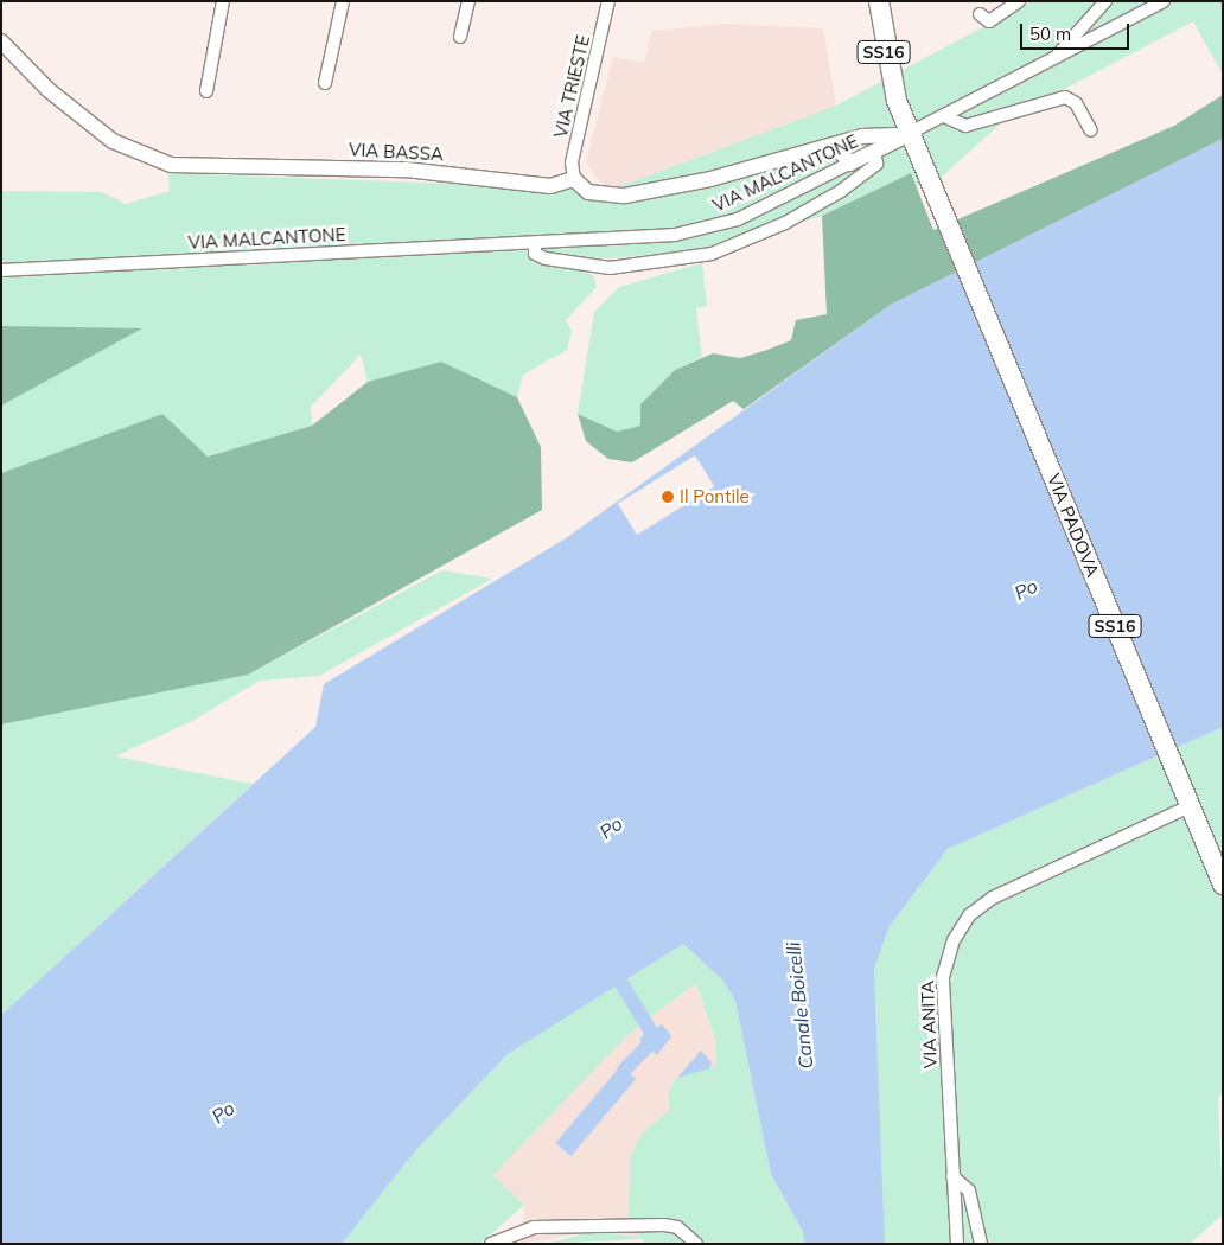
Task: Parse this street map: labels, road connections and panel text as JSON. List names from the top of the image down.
{
  "streets": {
    "main road": ["SS16", "VIA PADOVA"],
    "street": [
      "VIA TRIESTE",
      "VIA BASSA",
      "VIA MALCANTONE",
      "VIA ANITA"
    ]
  },
  "crossings": [
    ["SS16", "VIA PADOVA"],
    ["VIA TRIESTE", "VIA BASSA"],
    ["VIA PADOVA", "VIA ANITA"]
  ],
  "water": ["Po", "Canale Boicelli"],
  "places": ["Il Pontile"],
  "scale_bar": "50 m"
}
